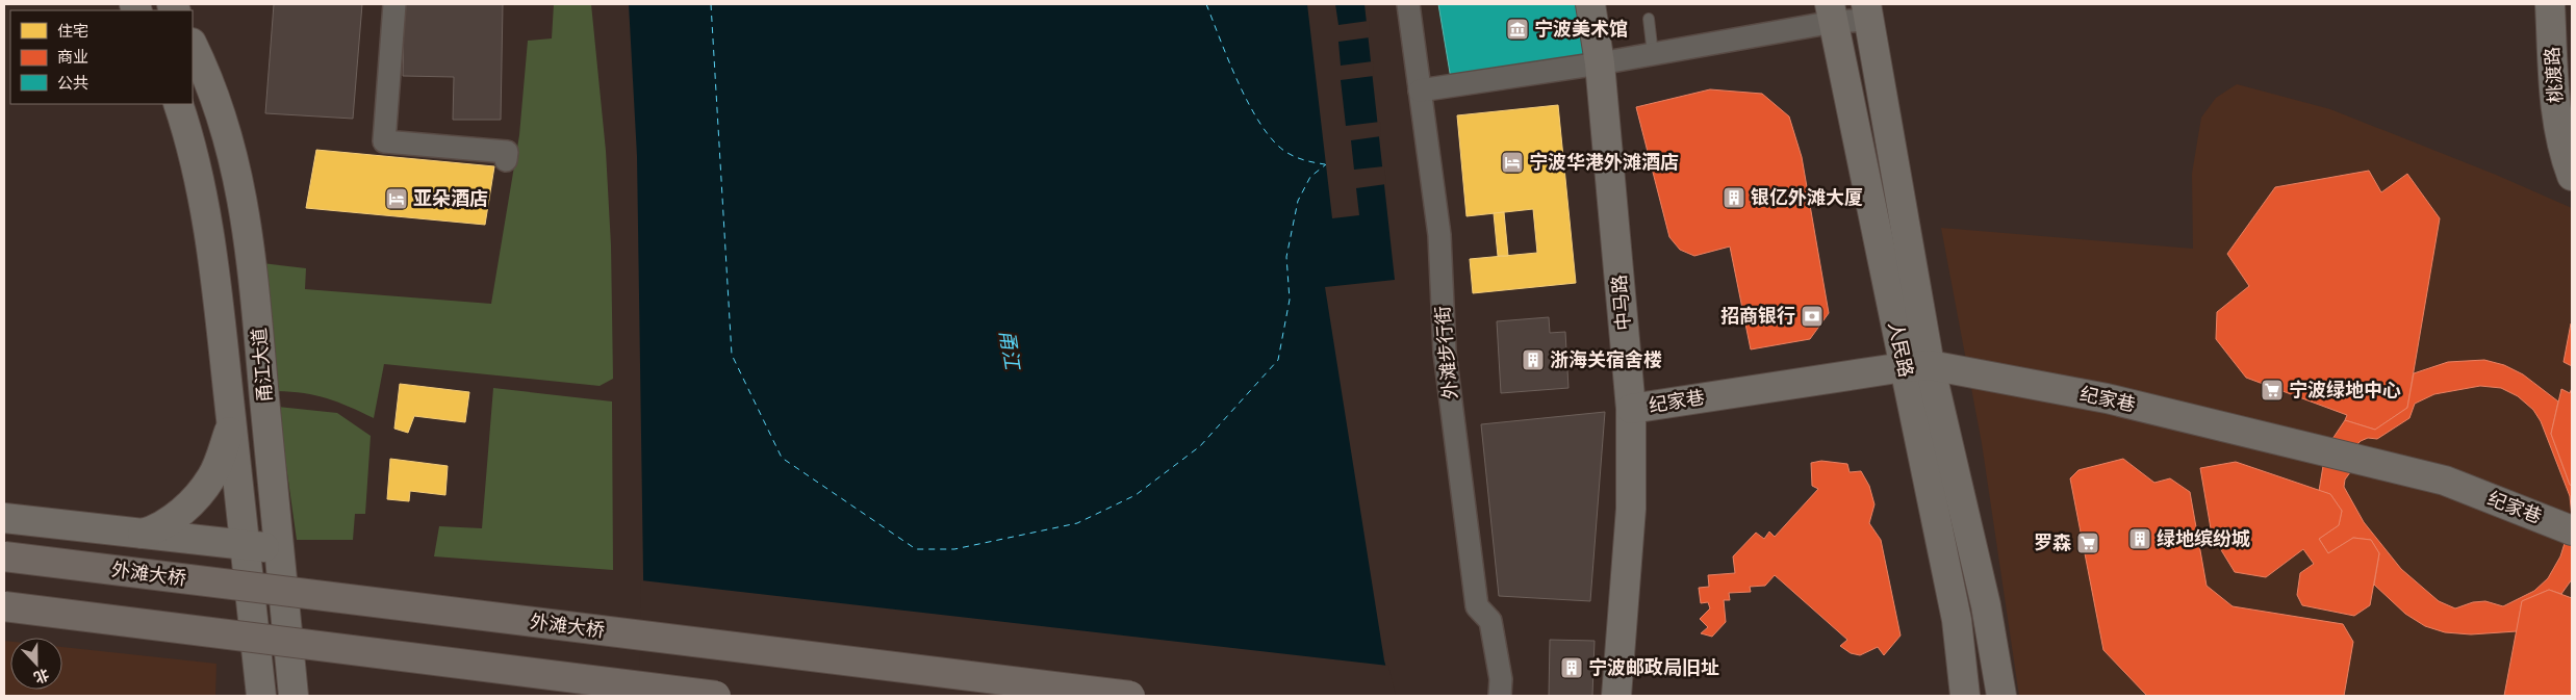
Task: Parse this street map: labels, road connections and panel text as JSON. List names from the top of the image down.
{
  "streets": {
    "main road": ["外滩大桥"],
    "street": [
      "桃渡路",
      "中马路",
      "人民路",
      "外滩步行街",
      "甬江大道",
      "纪家巷"
    ]
  },
  "crossings": [
    ["中马路", "纪家巷"],
    ["人民路", "纪家巷"]
  ],
  "water": ["甬江"],
  "places": {
    "museum": ["宁波美术馆"],
    "hotel": ["宁波华港外滩酒店", "亚朵酒店"],
    "building": [
      "银亿外滩大厦",
      "浙海关宿舍楼",
      "绿地缤纷城",
      "宁波邮政局旧址"
    ],
    "bank": ["招商银行"],
    "supermarket": ["宁波绿地中心", "罗森"]
  },
  "legend": ["住宅", "商业", "公共"],
  "north": "bottom"
}
